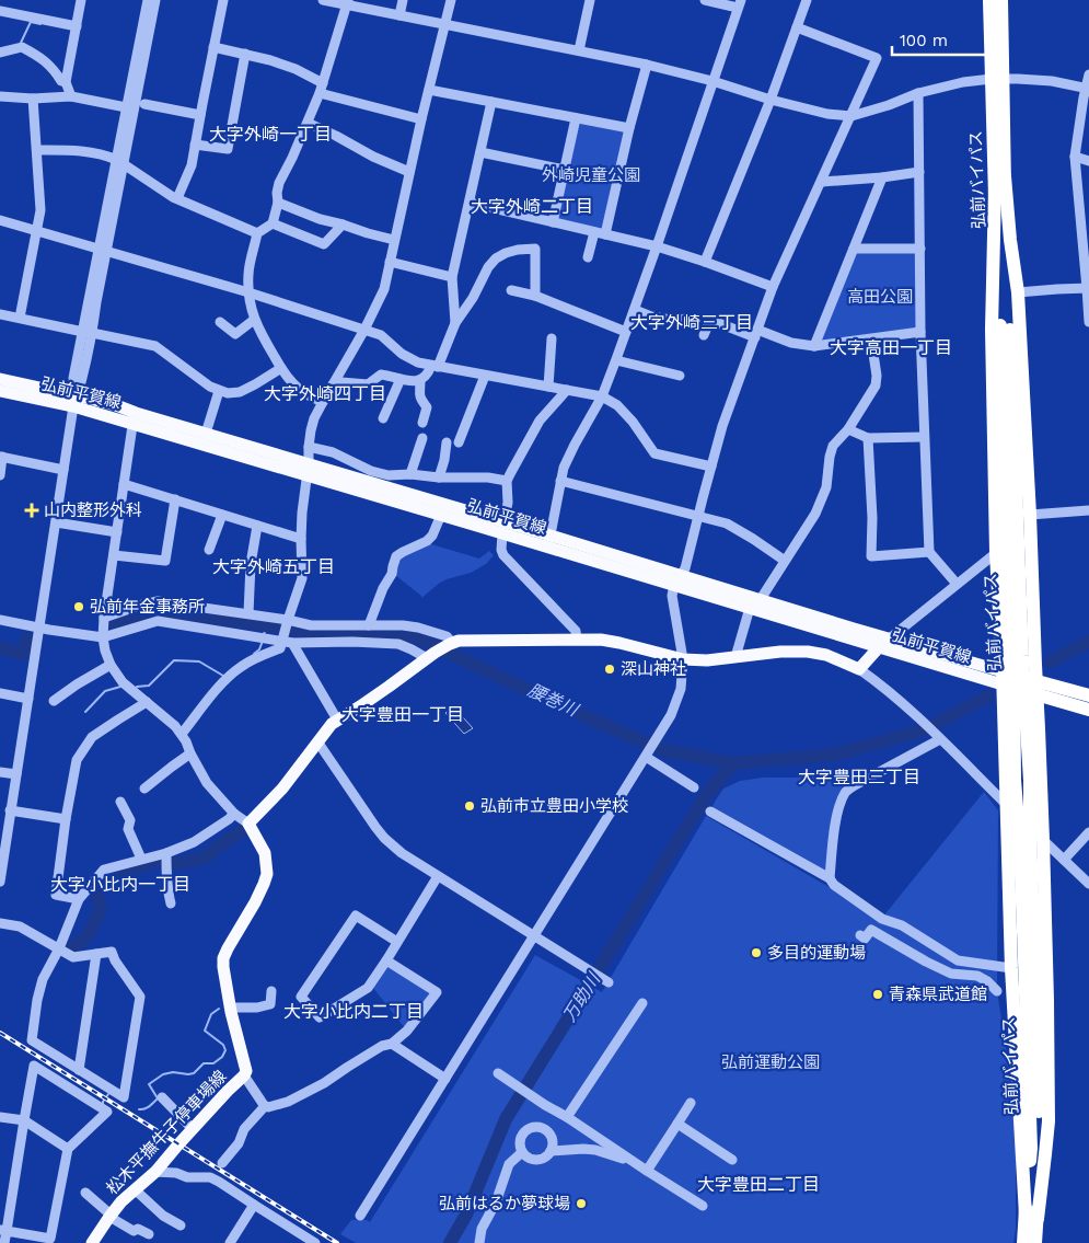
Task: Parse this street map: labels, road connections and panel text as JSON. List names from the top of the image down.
{
  "streets": {
    "highway": ["弘前バイパス"],
    "main road": ["弘前平賀線", "松木平撫牛子停車場線"]
  },
  "districts": [
    "大字外崎一丁目",
    "大字外崎二丁目",
    "大字外崎三丁目",
    "大字高田一丁目",
    "大字外崎四丁目",
    "大字外崎五丁目",
    "大字豊田一丁目",
    "大字豊田三丁目",
    "大字小比内一丁目",
    "大字小比内二丁目",
    "大字豊田二丁目"
  ],
  "water": ["腰巻川", "万助川"],
  "parks": ["外崎児童公園", "高田公園", "弘前運動公園"],
  "places": {
    "health": ["山内整形外科"],
    "other": [
      "弘前年金事務所",
      "深山神社",
      "弘前市立豊田小学校",
      "多目的運動場",
      "青森県武道館",
      "弘前はるか夢球場"
    ]
  },
  "scale_bar": "100 m"
}
